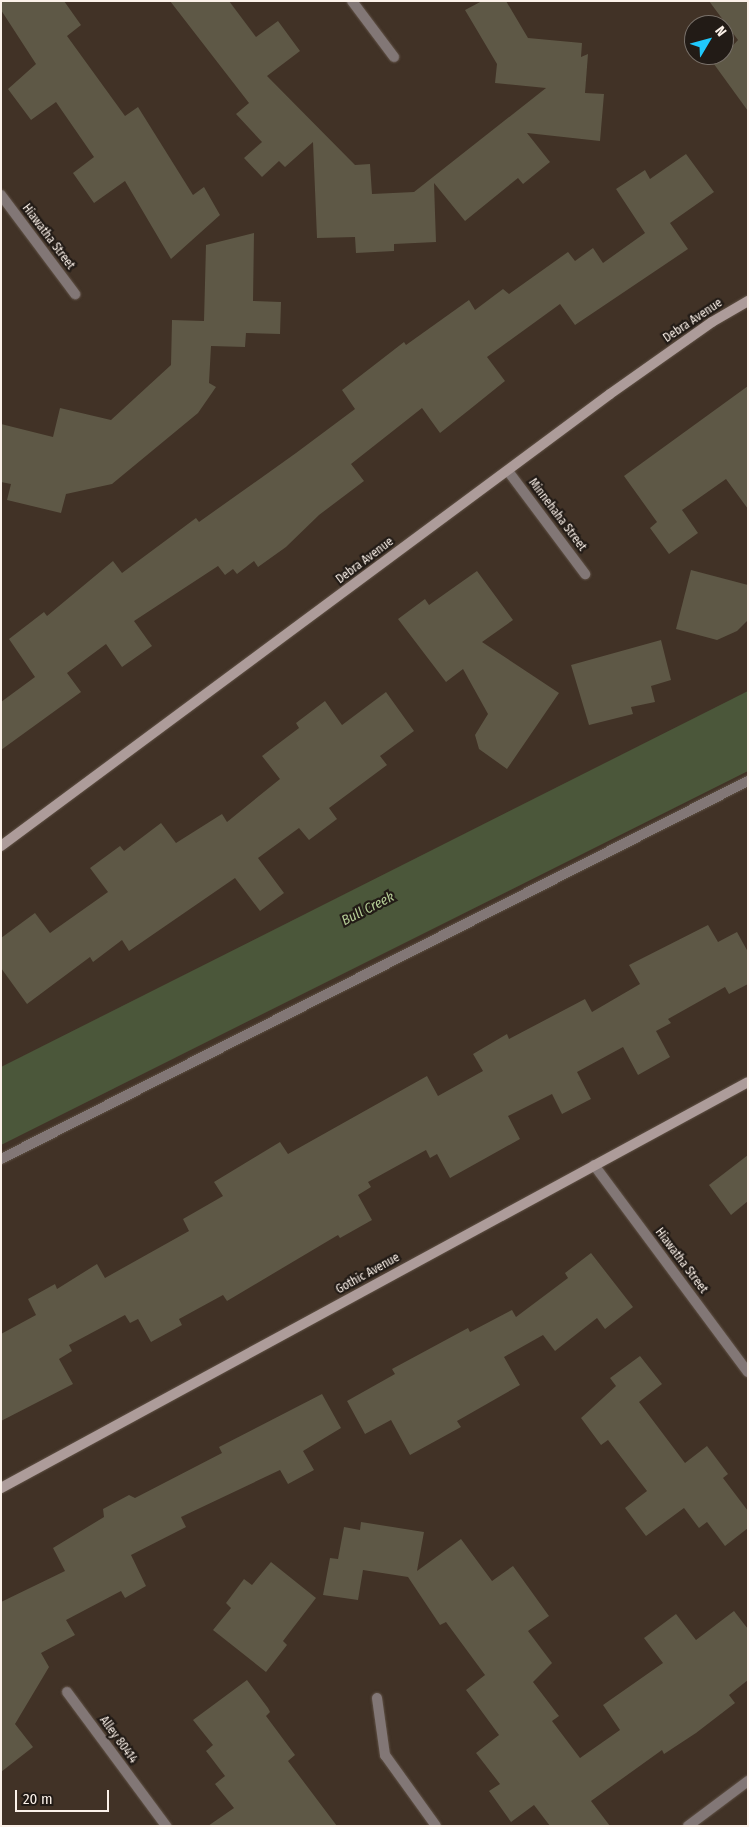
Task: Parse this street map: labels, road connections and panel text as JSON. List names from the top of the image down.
{
  "streets": {
    "street": [
      "Hiawatha Street",
      "Debra Avenue",
      "Minnehaha Street",
      "Gothic Avenue",
      "Alley 80414"
    ]
  },
  "crossings": [
    ["Hiawatha Street", "Gothic Avenue"],
    ["Debra Avenue", "Minnehaha Street"]
  ],
  "water": ["Bull Creek"],
  "scale_bar": "20 m",
  "north": "top right"
}
